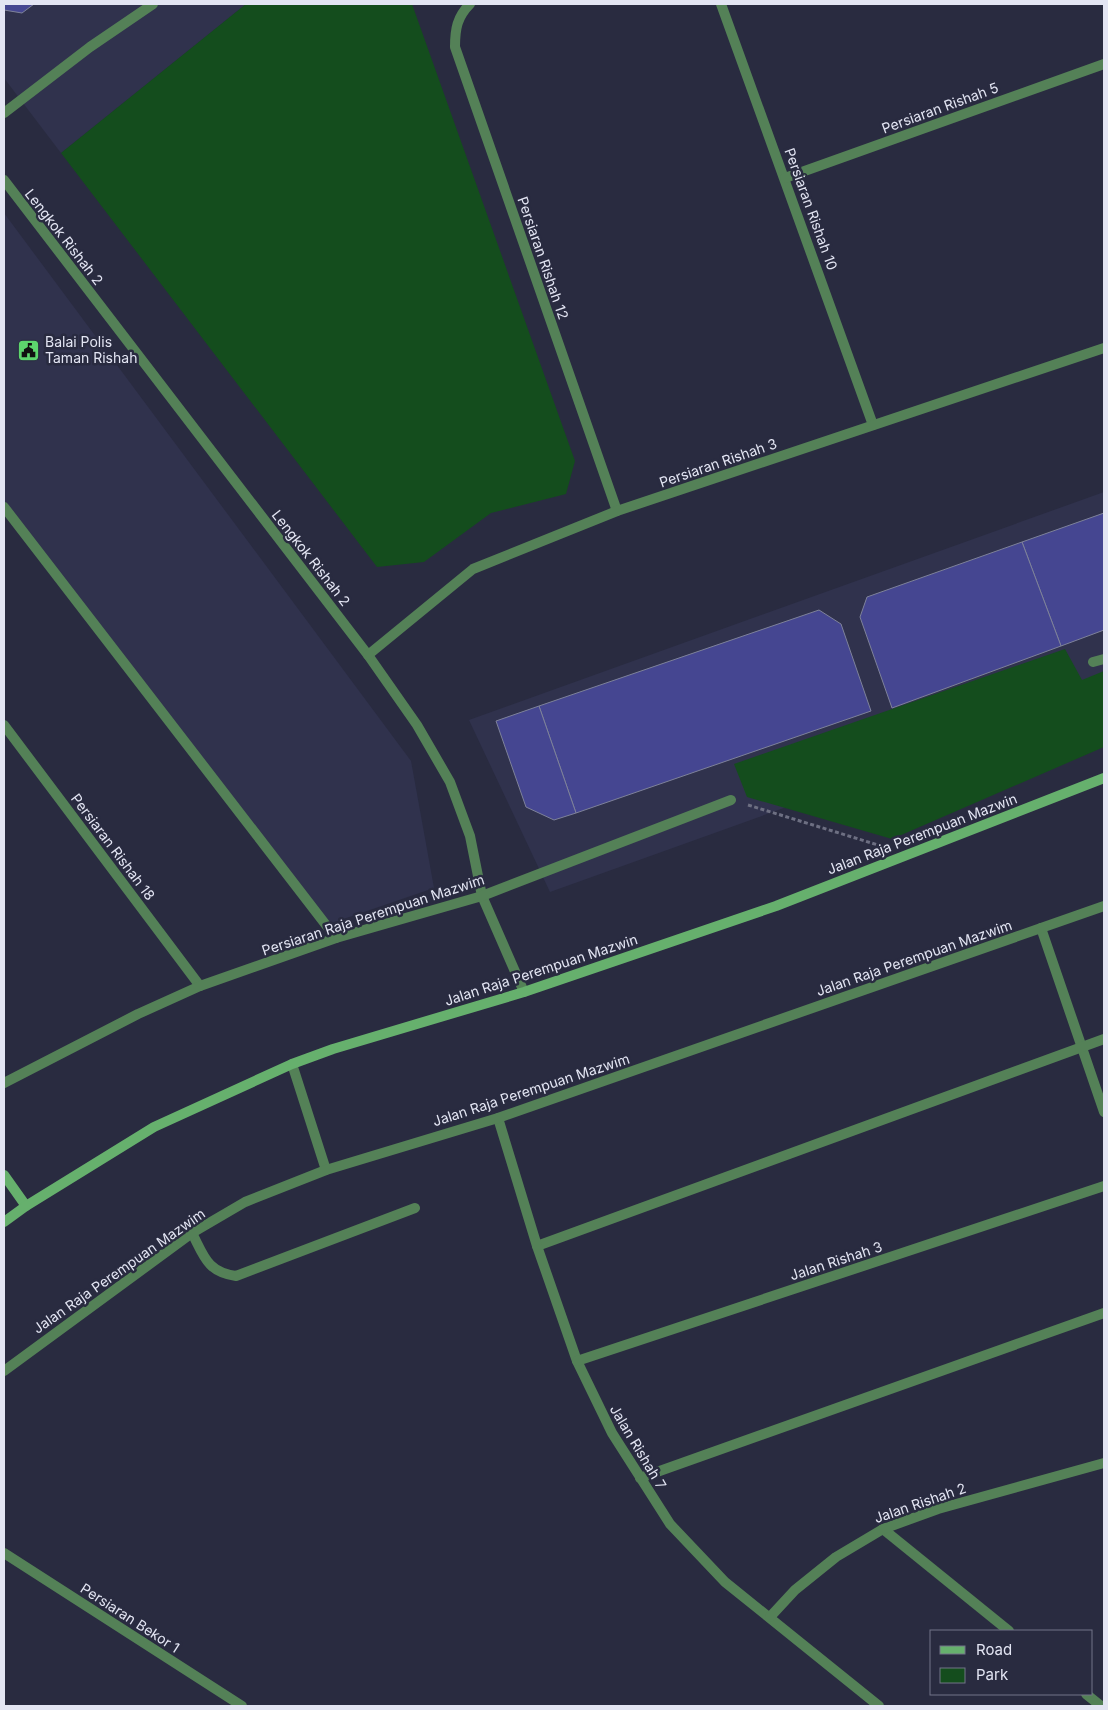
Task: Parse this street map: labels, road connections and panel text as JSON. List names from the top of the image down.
{
  "streets": {
    "main road": ["Jalan Raja Perempuan Mazwin"],
    "street": [
      "Persiaran Rishah 5",
      "Persiaran Rishah 10",
      "Lengkok Rishah 2",
      "Persiaran Rishah 12",
      "Persiaran Rishah 3",
      "Persiaran Rishah 18",
      "Persiaran Raja Perempuan Mazwim",
      "Jalan Raja Perempuan Mazwim",
      "Jalan Rishah 3",
      "Jalan Rishah 7",
      "Jalan Rishah 2",
      "Persiaran Bekor 1"
    ]
  },
  "crossings": [
    ["Persiaran Rishah 5", "Persiaran Rishah 10"],
    ["Persiaran Rishah 10", "Persiaran Rishah 3"],
    ["Lengkok Rishah 2", "Persiaran Rishah 3"],
    ["Lengkok Rishah 2", "Jalan Raja Perempuan Mazwin"],
    ["Lengkok Rishah 2", "Persiaran Raja Perempuan Mazwim"],
    ["Persiaran Rishah 12", "Persiaran Rishah 3"],
    ["Persiaran Rishah 18", "Persiaran Raja Perempuan Mazwim"],
    ["Jalan Raja Perempuan Mazwim", "Jalan Rishah 7"],
    ["Jalan Rishah 3", "Jalan Rishah 7"],
    ["Jalan Rishah 7", "Jalan Rishah 2"]
  ],
  "places": {
    "public building": ["Balai Polis Taman Rishah"]
  },
  "legend": ["Road", "Park"]
}
